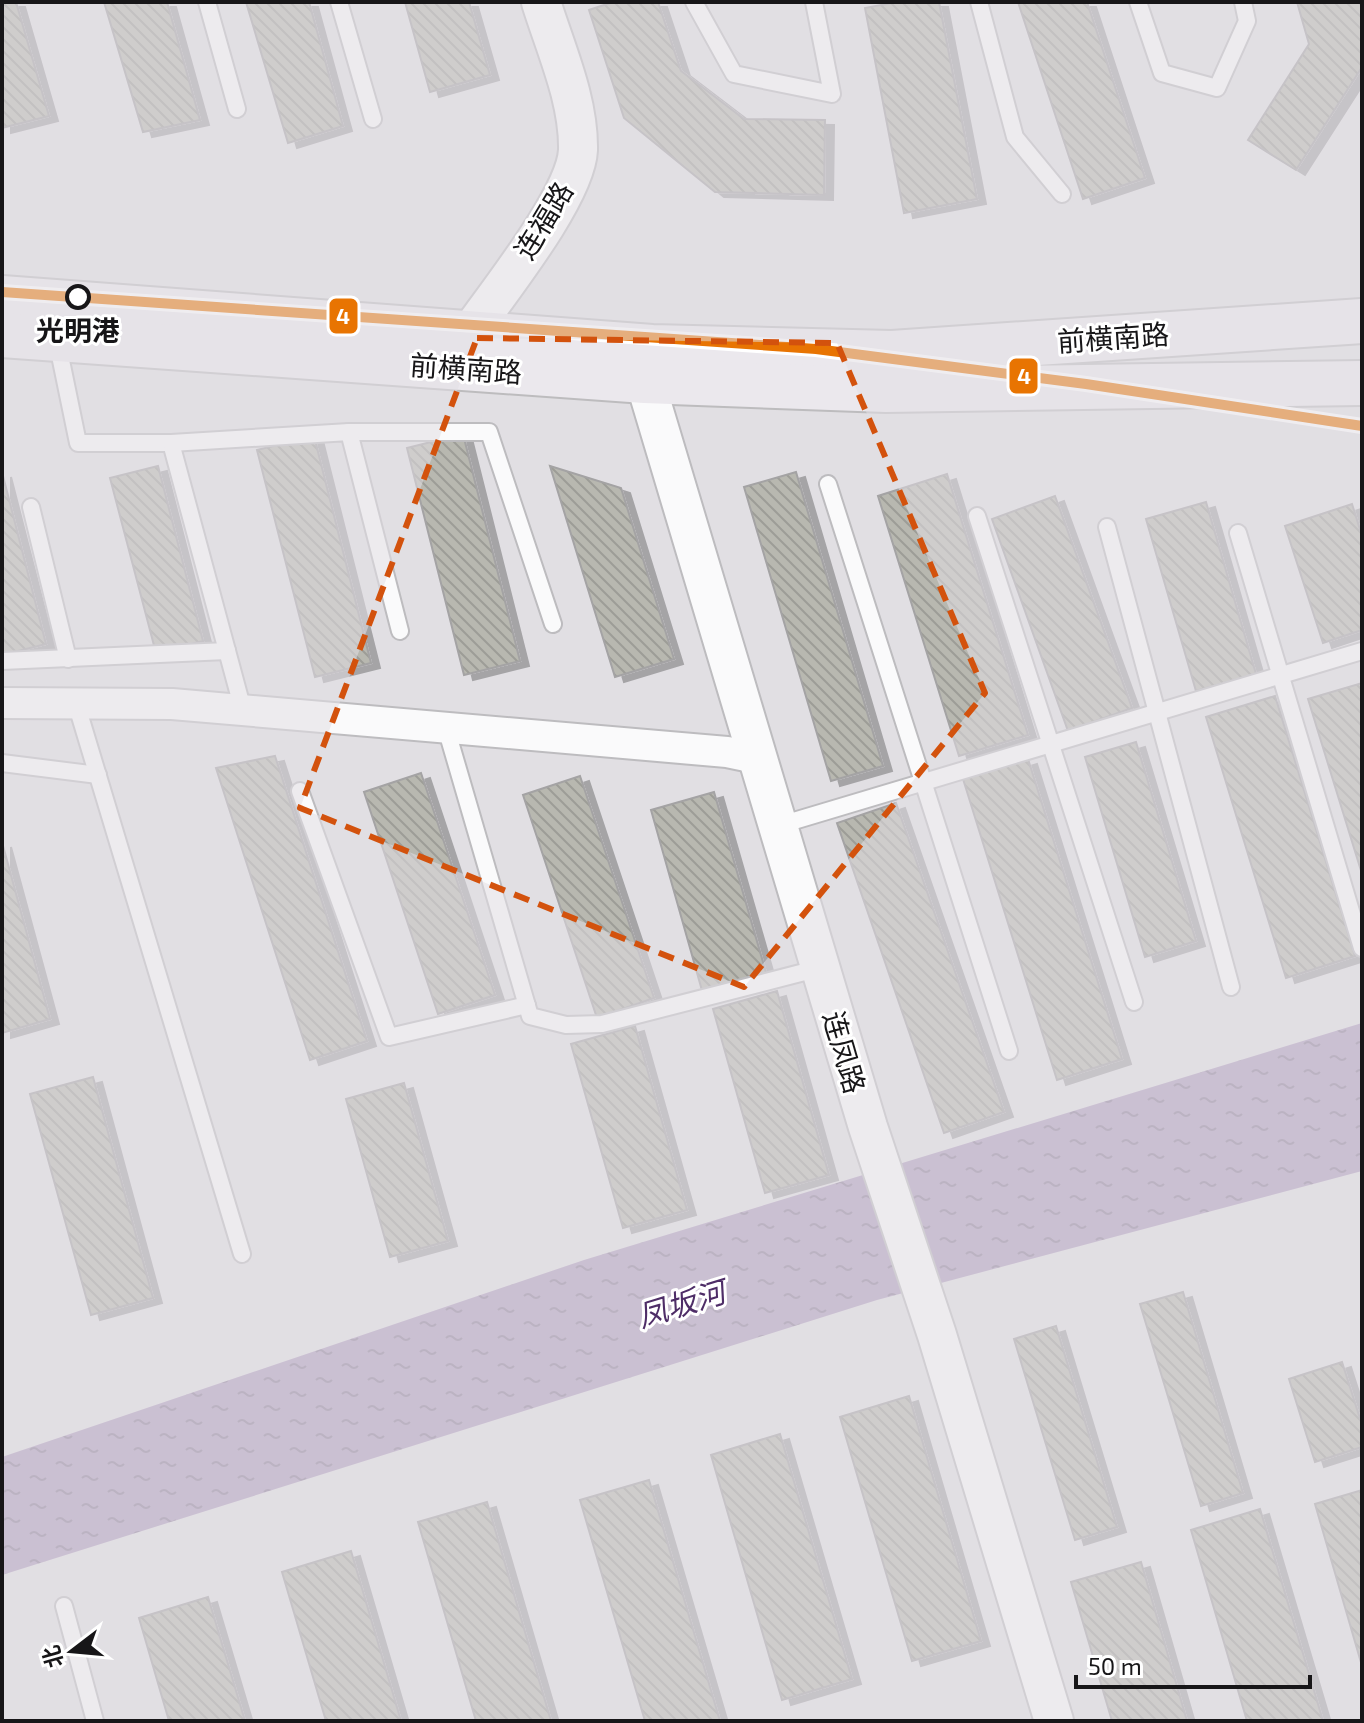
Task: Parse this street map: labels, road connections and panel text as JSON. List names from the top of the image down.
{
  "streets": {
    "main road": ["前横南路"],
    "street": ["连福路", "连凤路"]
  },
  "crossings": [
    ["连福路", "前横南路"],
    ["前横南路", "连凤路"]
  ],
  "water": ["凤坂河"],
  "places": ["光明港"],
  "lines": ["transit line 4"],
  "scale_bar": "50 m",
  "north": "left"
}
